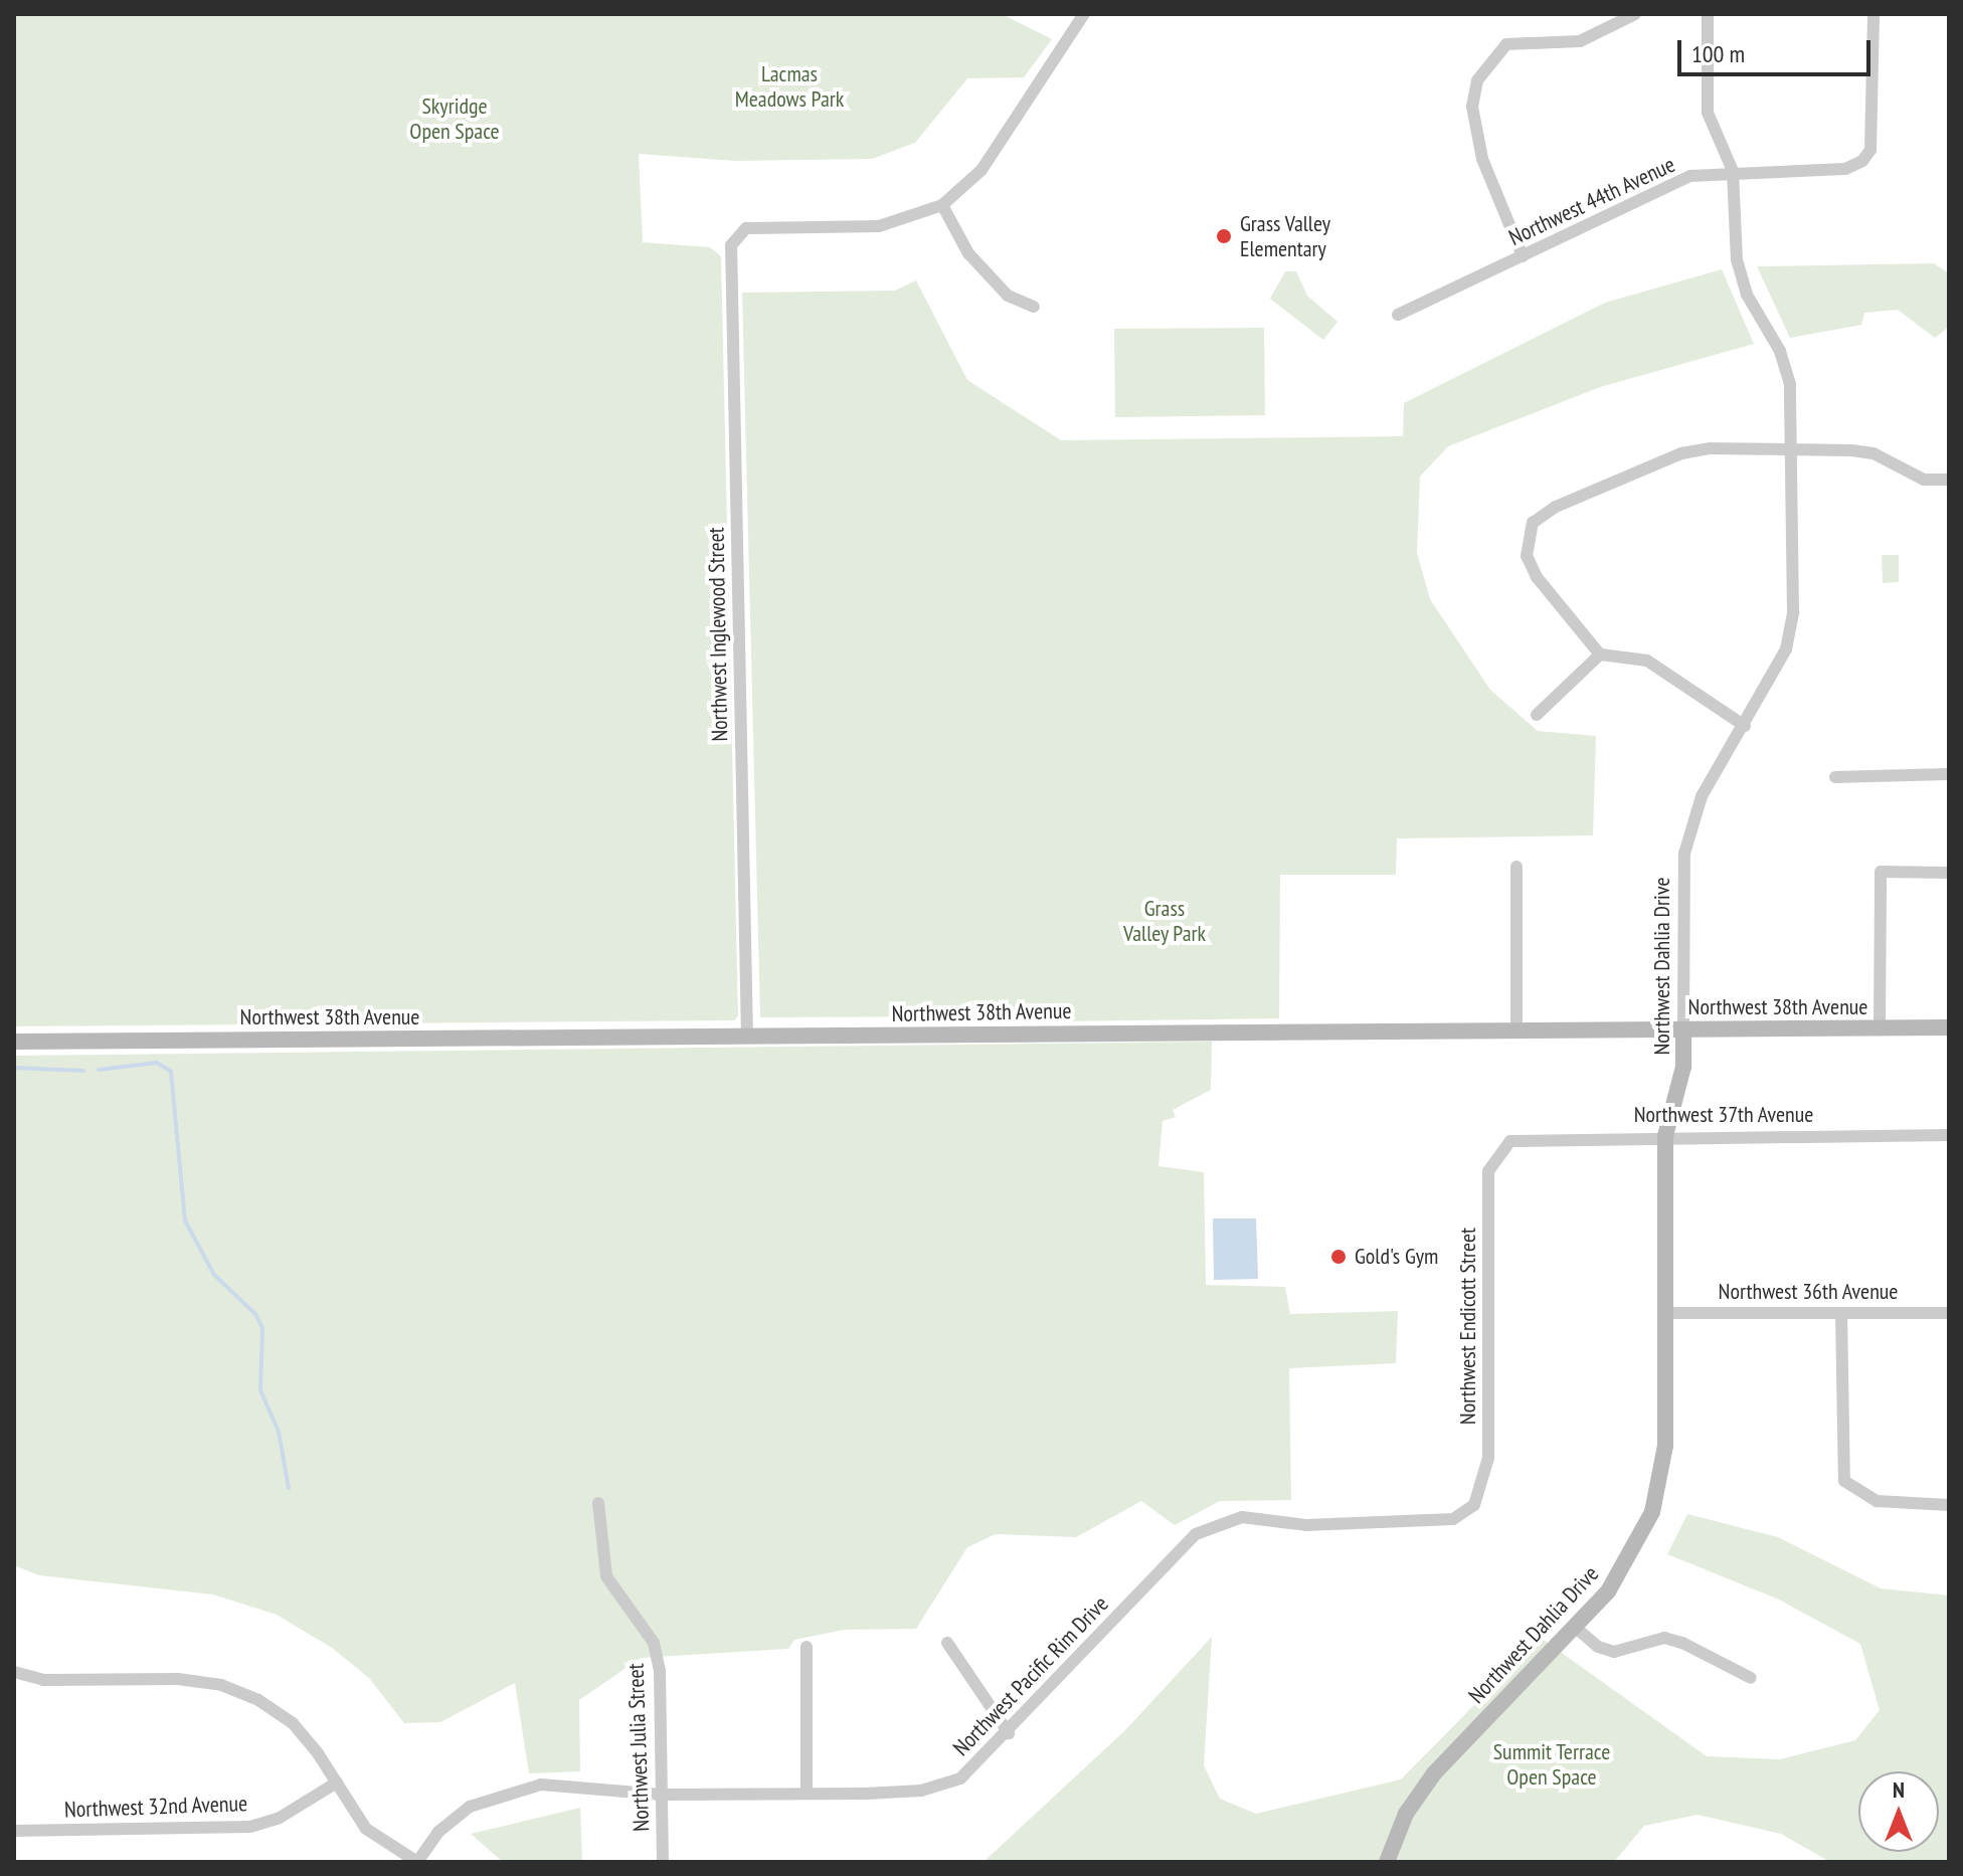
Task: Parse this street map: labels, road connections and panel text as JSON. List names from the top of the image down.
{
  "streets": {
    "street": [
      "Northwest 44th Avenue",
      "Northwest Inglewood Street",
      "Northwest Dahlia Drive",
      "Northwest 38th Avenue",
      "Northwest 37th Avenue",
      "Northwest 36th Avenue",
      "Northwest Endicott Street",
      "Northwest Pacific Rim Drive",
      "Northwest Julia Street",
      "Northwest 32nd Avenue"
    ]
  },
  "crossings": [
    ["Northwest 44th Avenue", "Northwest Dahlia Drive"],
    ["Northwest Inglewood Street", "Northwest 38th Avenue"],
    ["Northwest Dahlia Drive", "Northwest 38th Avenue"],
    ["Northwest Dahlia Drive", "Northwest 37th Avenue"],
    ["Northwest Dahlia Drive", "Northwest 36th Avenue"],
    ["Northwest 37th Avenue", "Northwest Endicott Street"],
    ["Northwest Endicott Street", "Northwest Pacific Rim Drive"],
    ["Northwest Pacific Rim Drive", "Northwest Julia Street"]
  ],
  "parks": [
    "Lacmas Meadows Park",
    "Skyridge Open Space",
    "Grass Valley Park",
    "Summit Terrace Open Space"
  ],
  "places": ["Grass Valley Elementary", "Gold's Gym"],
  "scale_bar": "100 m",
  "north": "top"
}
